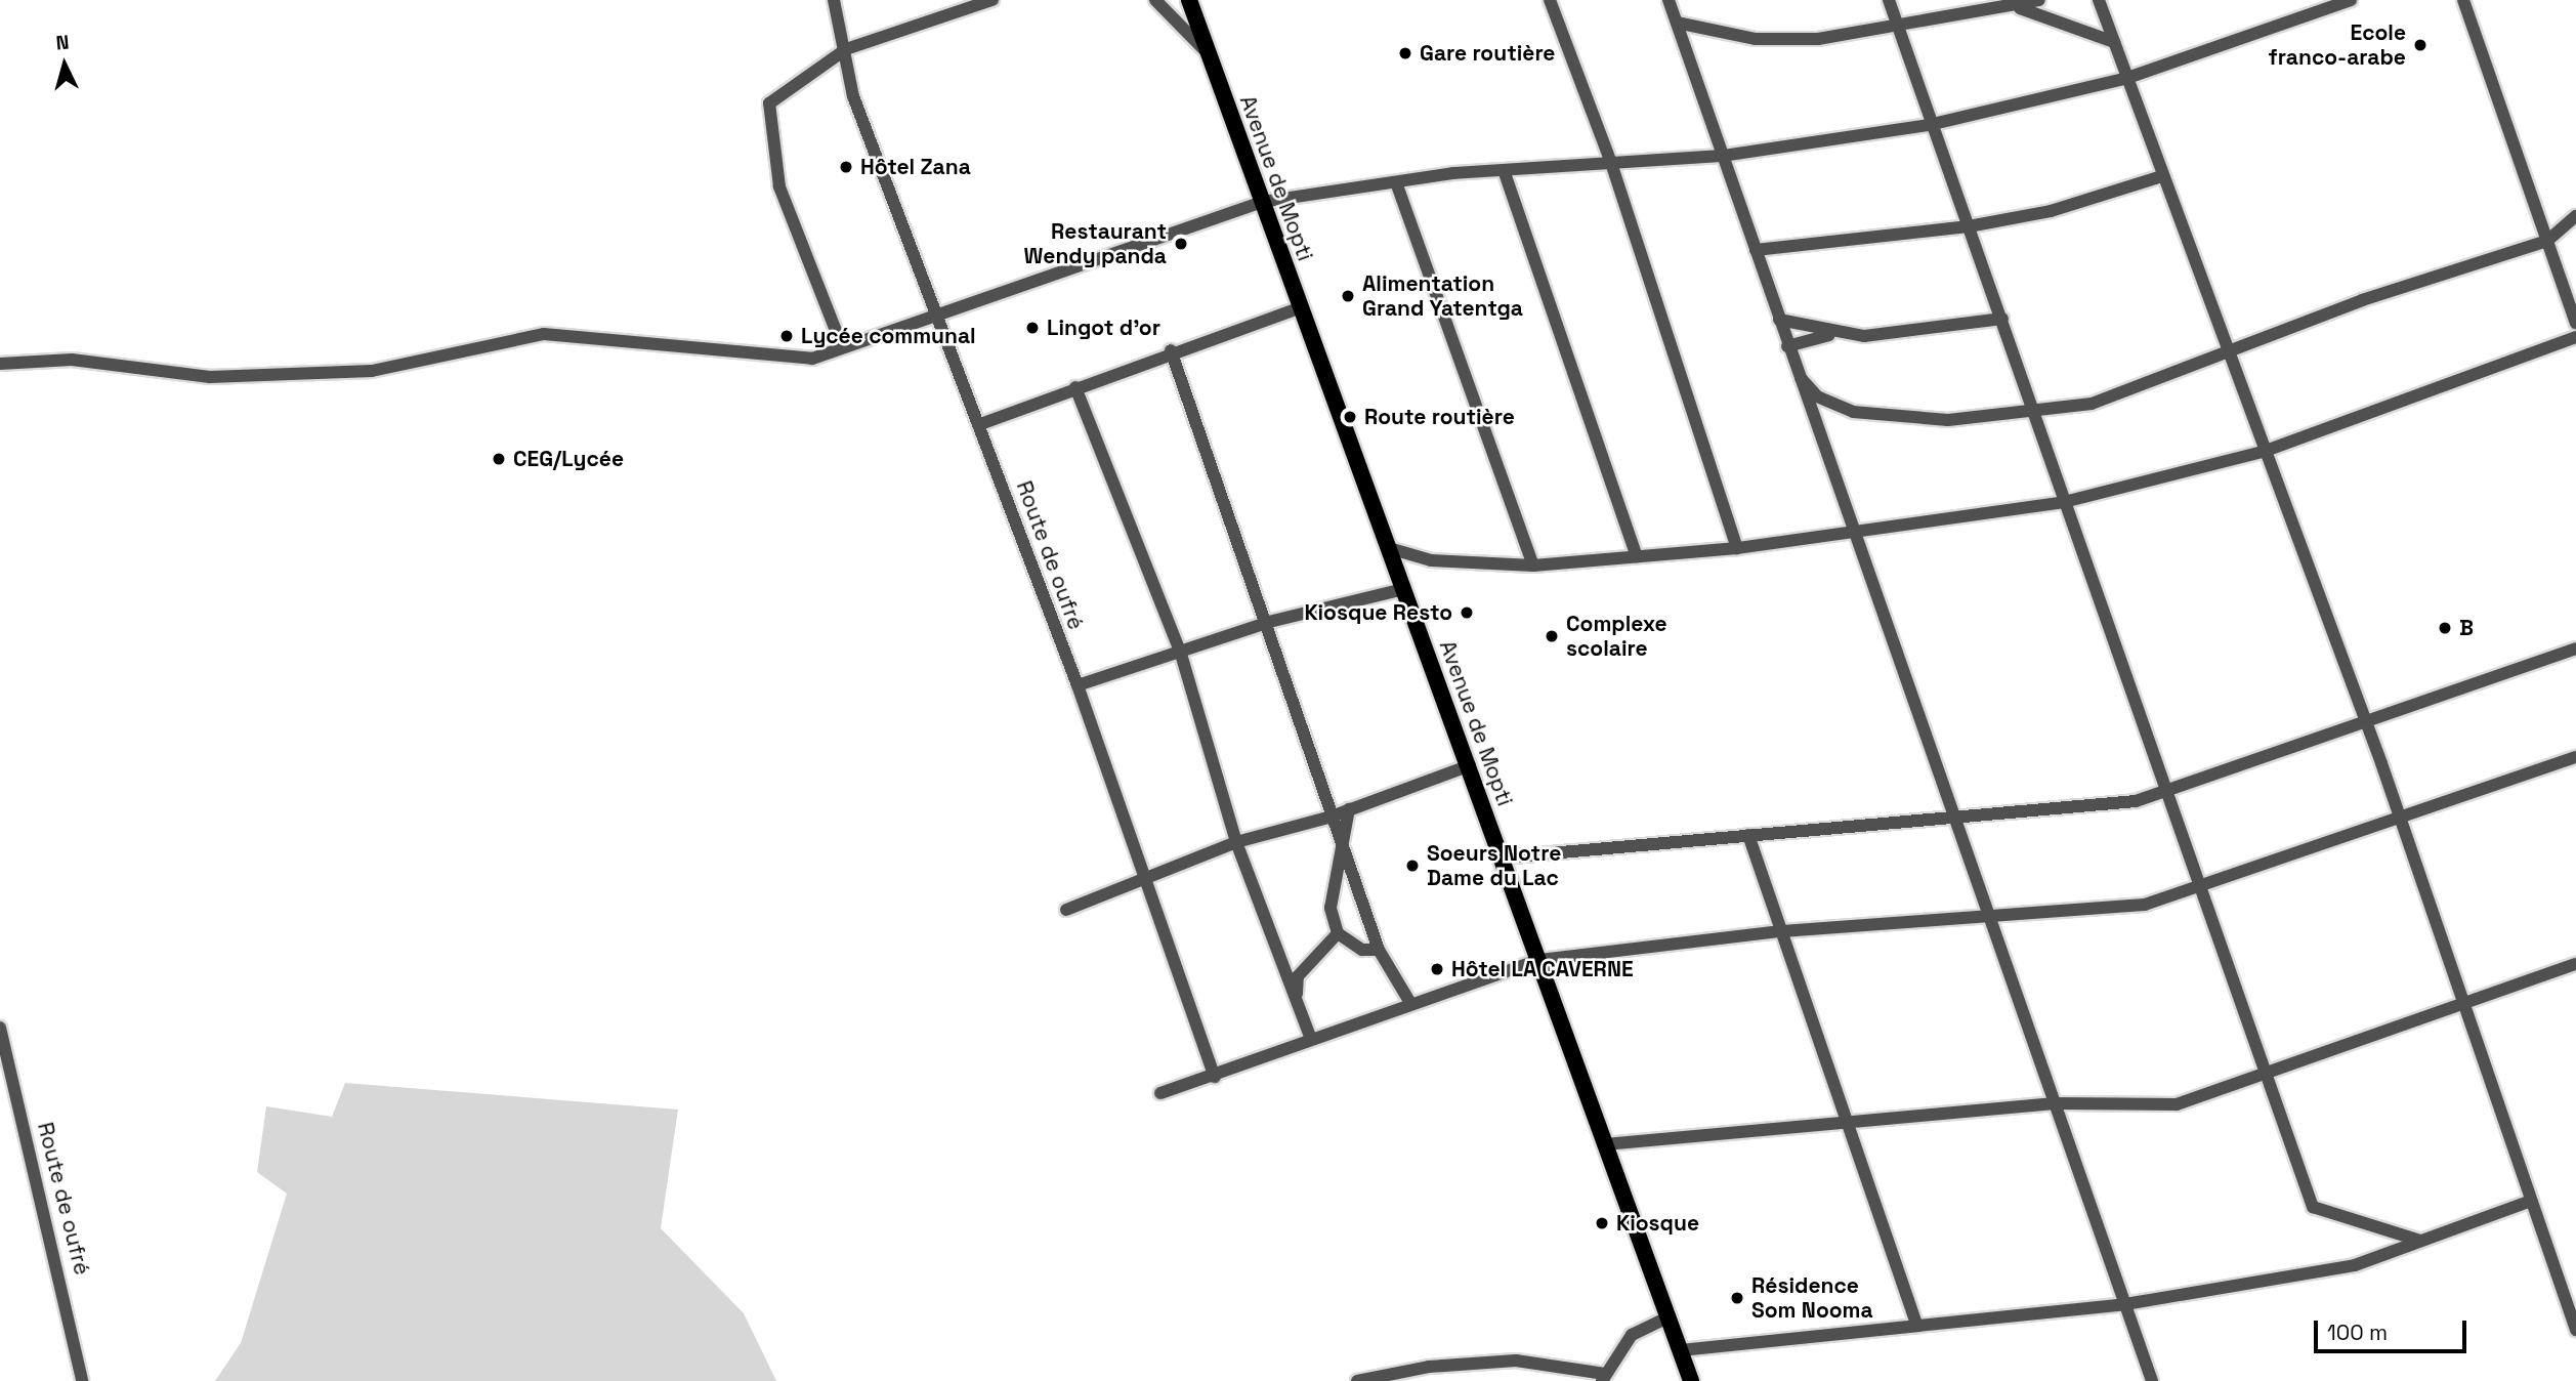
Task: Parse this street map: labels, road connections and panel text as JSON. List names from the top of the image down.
{
  "streets": {
    "main road": ["Avenue de Mopti"],
    "street": ["Route de oufré"]
  },
  "places": [
    "Ecole franco-arabe",
    "Gare routière",
    "Hôtel Zana",
    "Restaurant Wendy panda",
    "Alimentation Grand Yatentga",
    "Lingot d'or",
    "Lycée communal",
    "Route routière",
    "CEG/Lycée",
    "Kiosque Resto",
    "B",
    "Complexe scolaire",
    "Soeurs Notre Dame du Lac",
    "Hôtel LA CAVERNE",
    "Kiosque",
    "Résidence Som Nooma"
  ],
  "scale_bar": "100 m",
  "north": "top"
}
